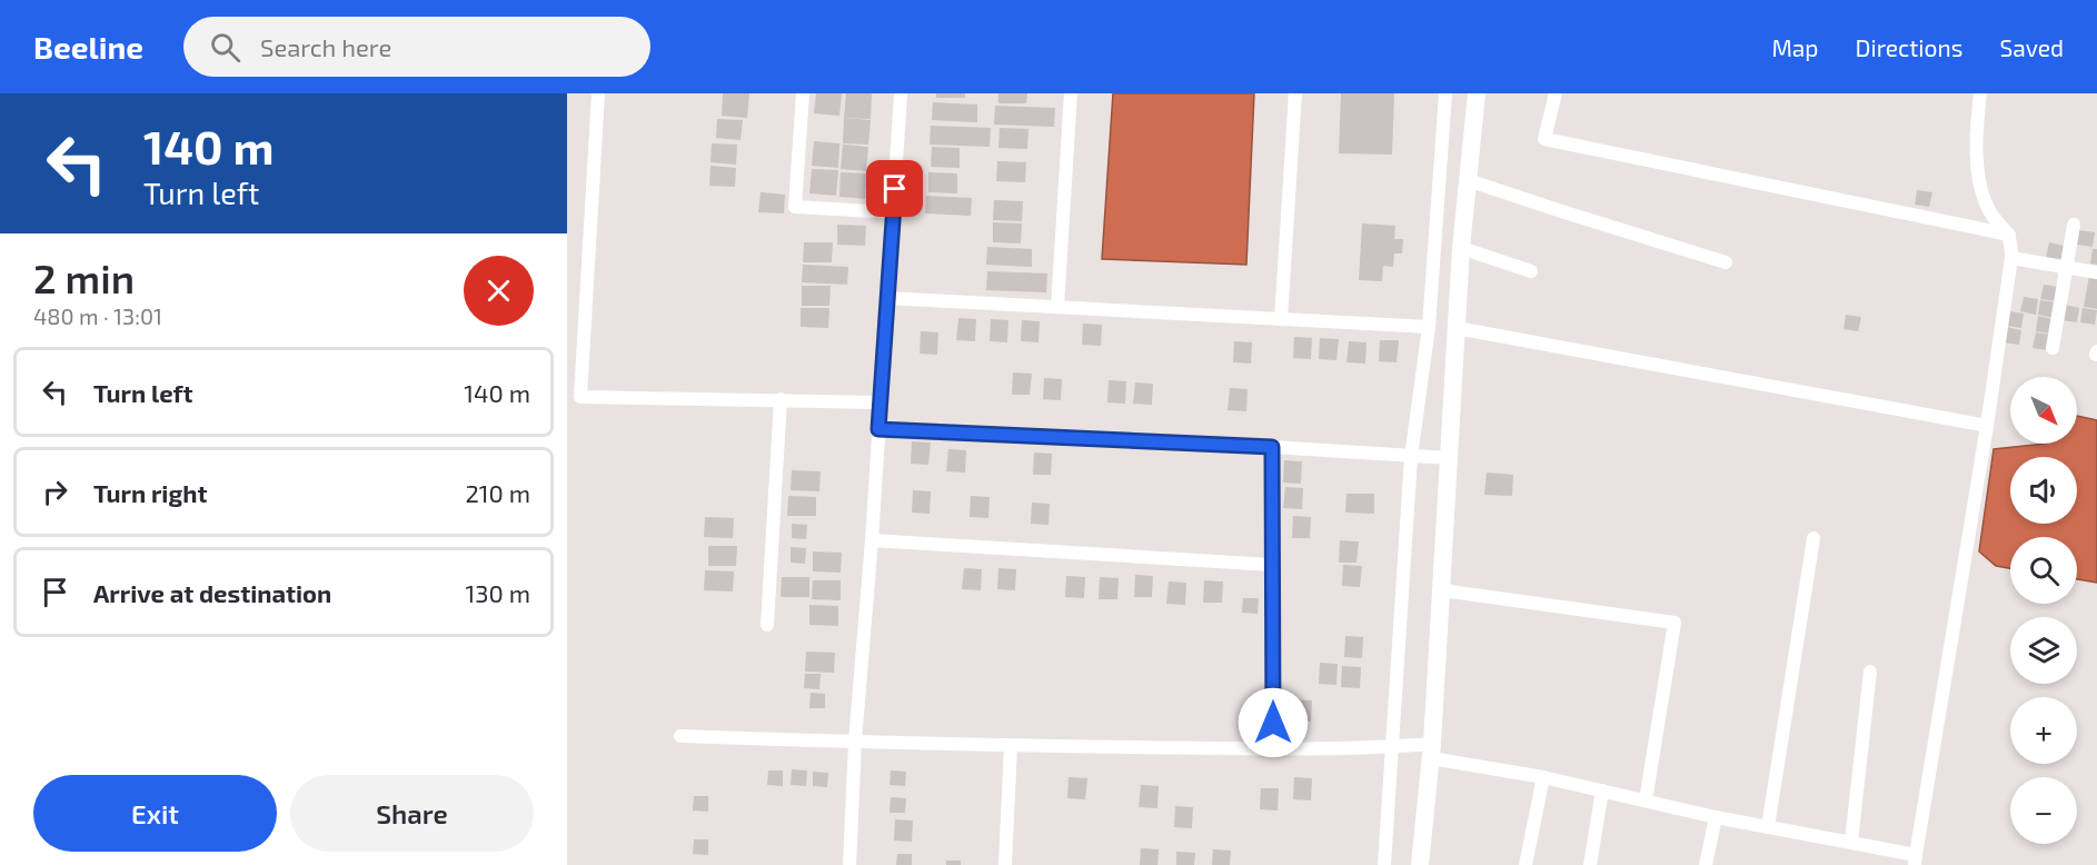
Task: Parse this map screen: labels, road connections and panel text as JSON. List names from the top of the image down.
{
  "north": "bottom right",
  "page": {
    "header": "Beeline",
    "search": "Search here",
    "nav": ["Map", "Directions", "Saved"],
    "turn": ["140 m", "Turn left"],
    "heading": ["2 min", "480 m · 13:01"],
    "list": [
      {
        "name": "Turn left",
        "value": "140 m"
      },
      {
        "name": "Turn right",
        "value": "210 m"
      },
      {
        "name": "Arrive at destination",
        "value": "130 m"
      }
    ],
    "map_buttons": ["+", "−"],
    "buttons": ["Exit", "Share"]
  }
}
